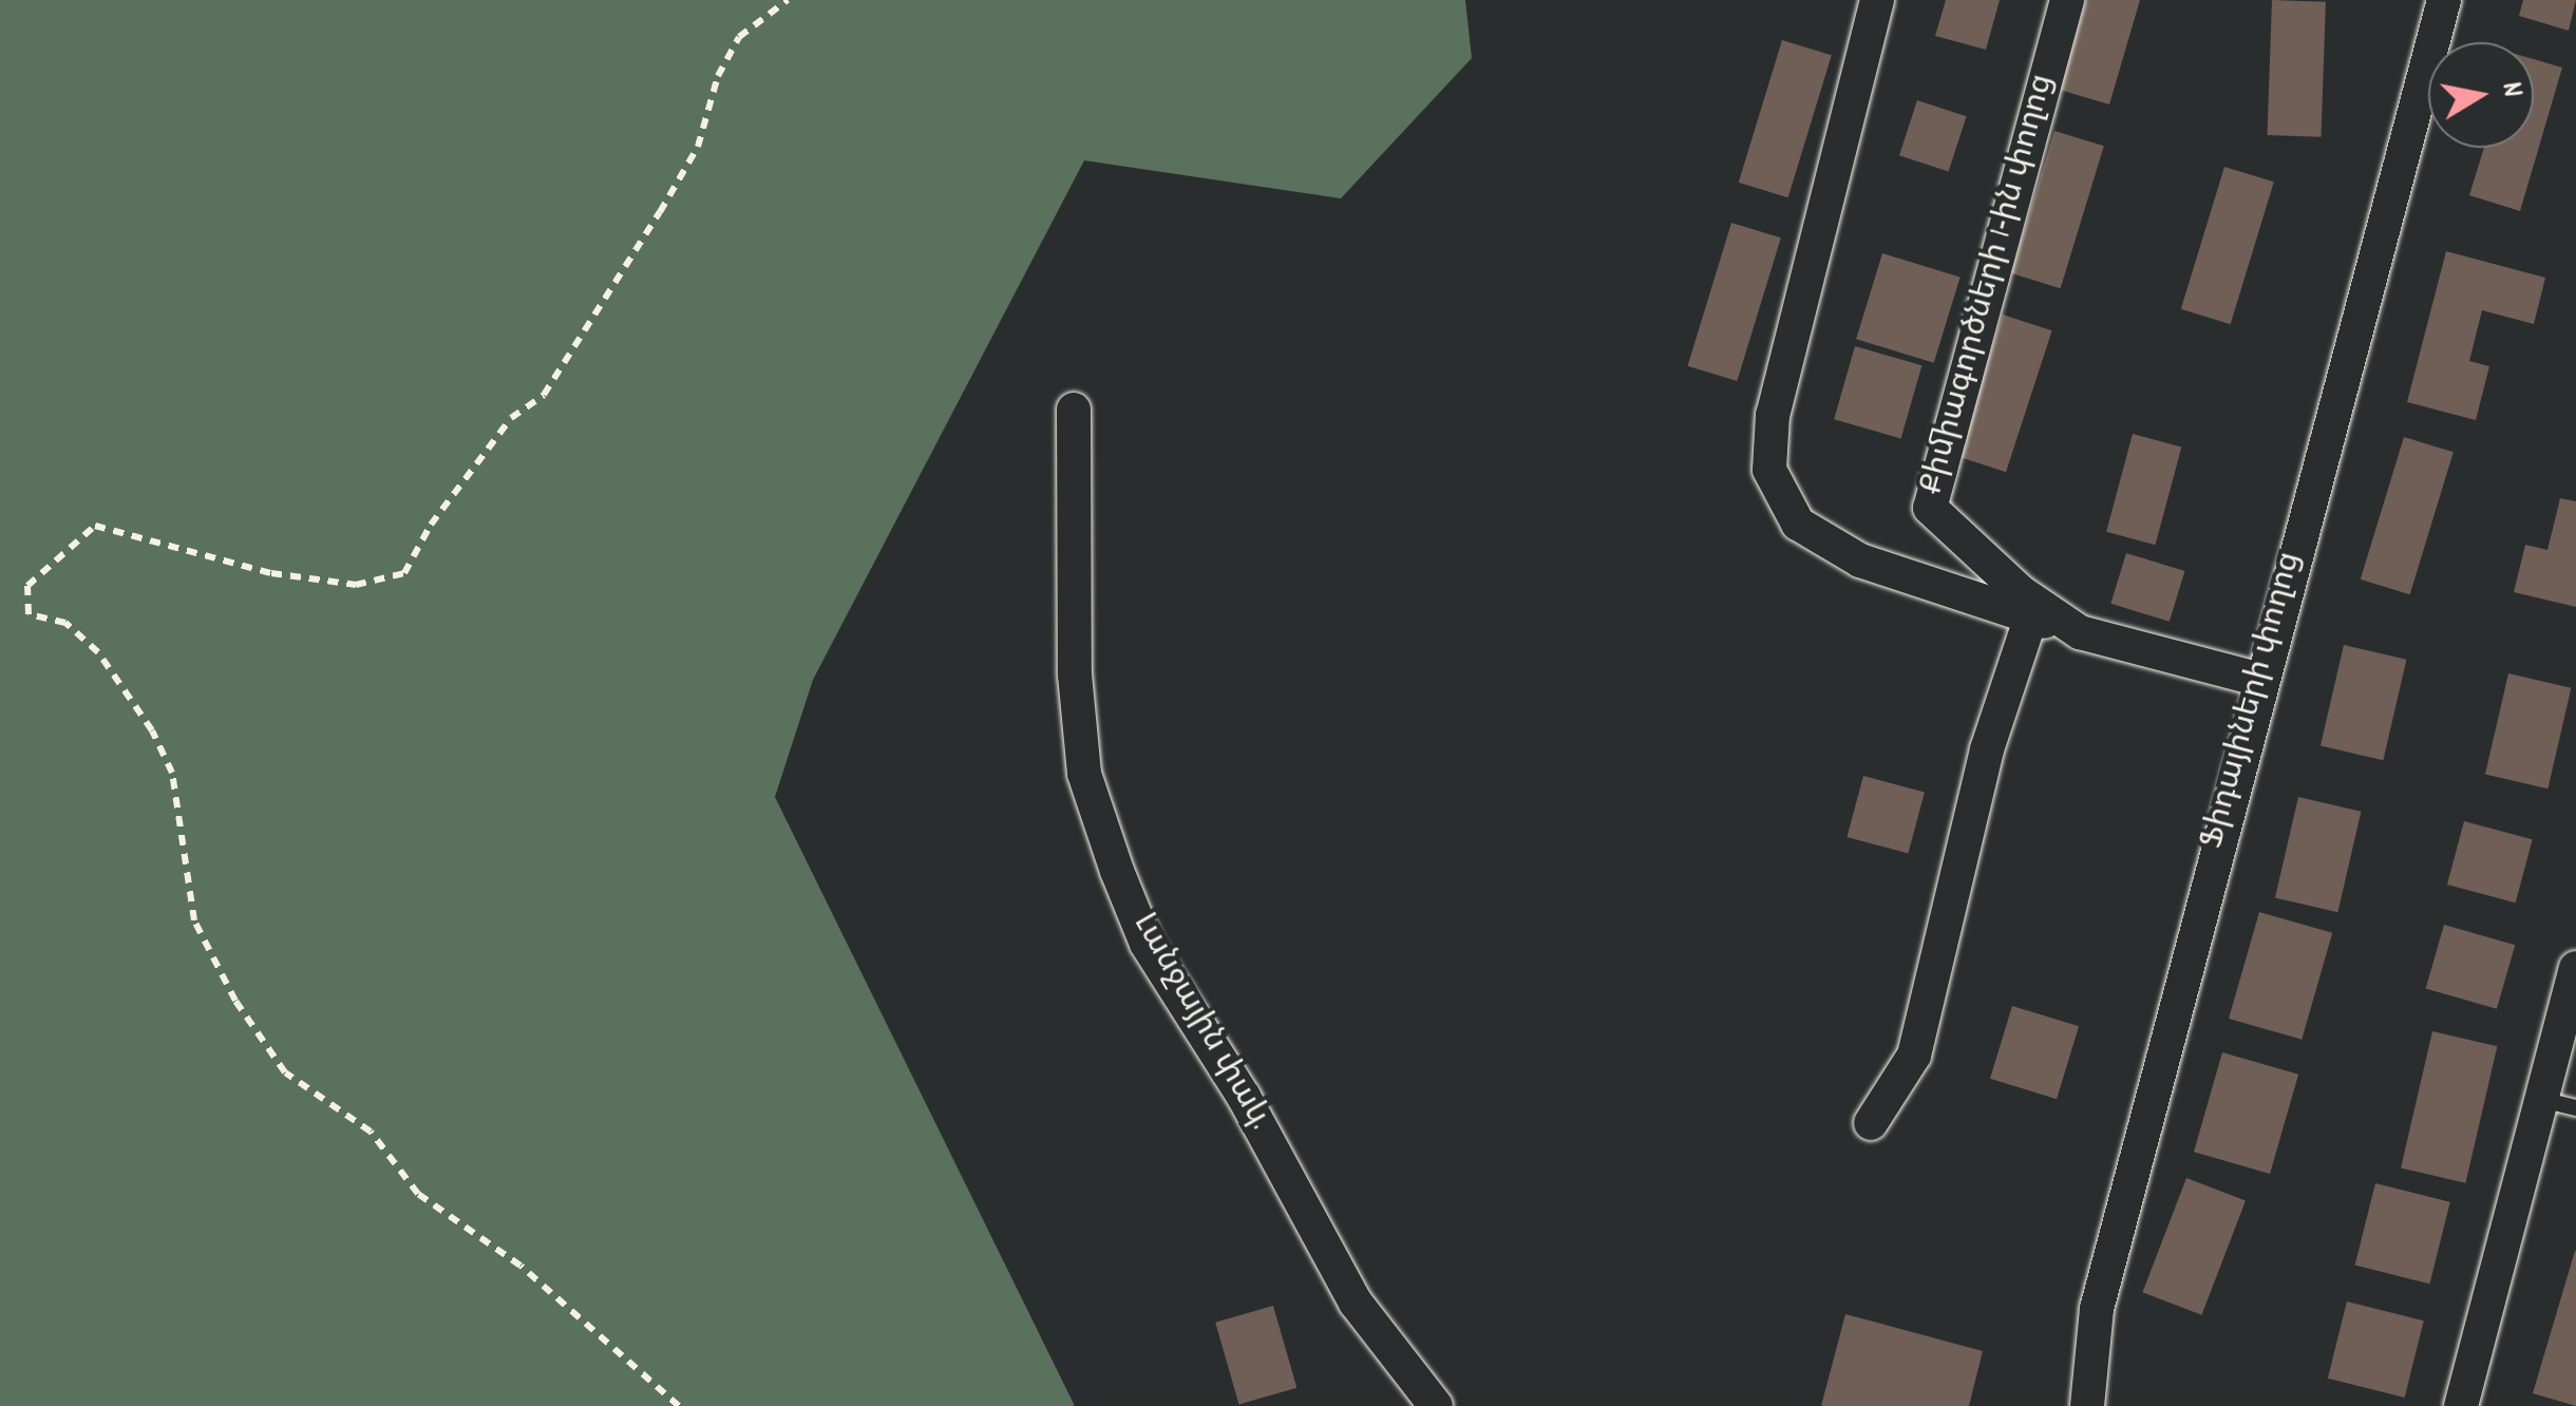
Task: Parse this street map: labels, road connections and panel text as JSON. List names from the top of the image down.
{
  "streets": {
    "street": ["Քիմիագործների 1-ին փողոց", "Ֆիդայիների փողոց", "Լանջային փակ."]
  },
  "crossings": [
    ["Քիմիագործների 1-ին փողոց", "Ֆիդայիների փողոց"]
  ],
  "north": "right"
}
